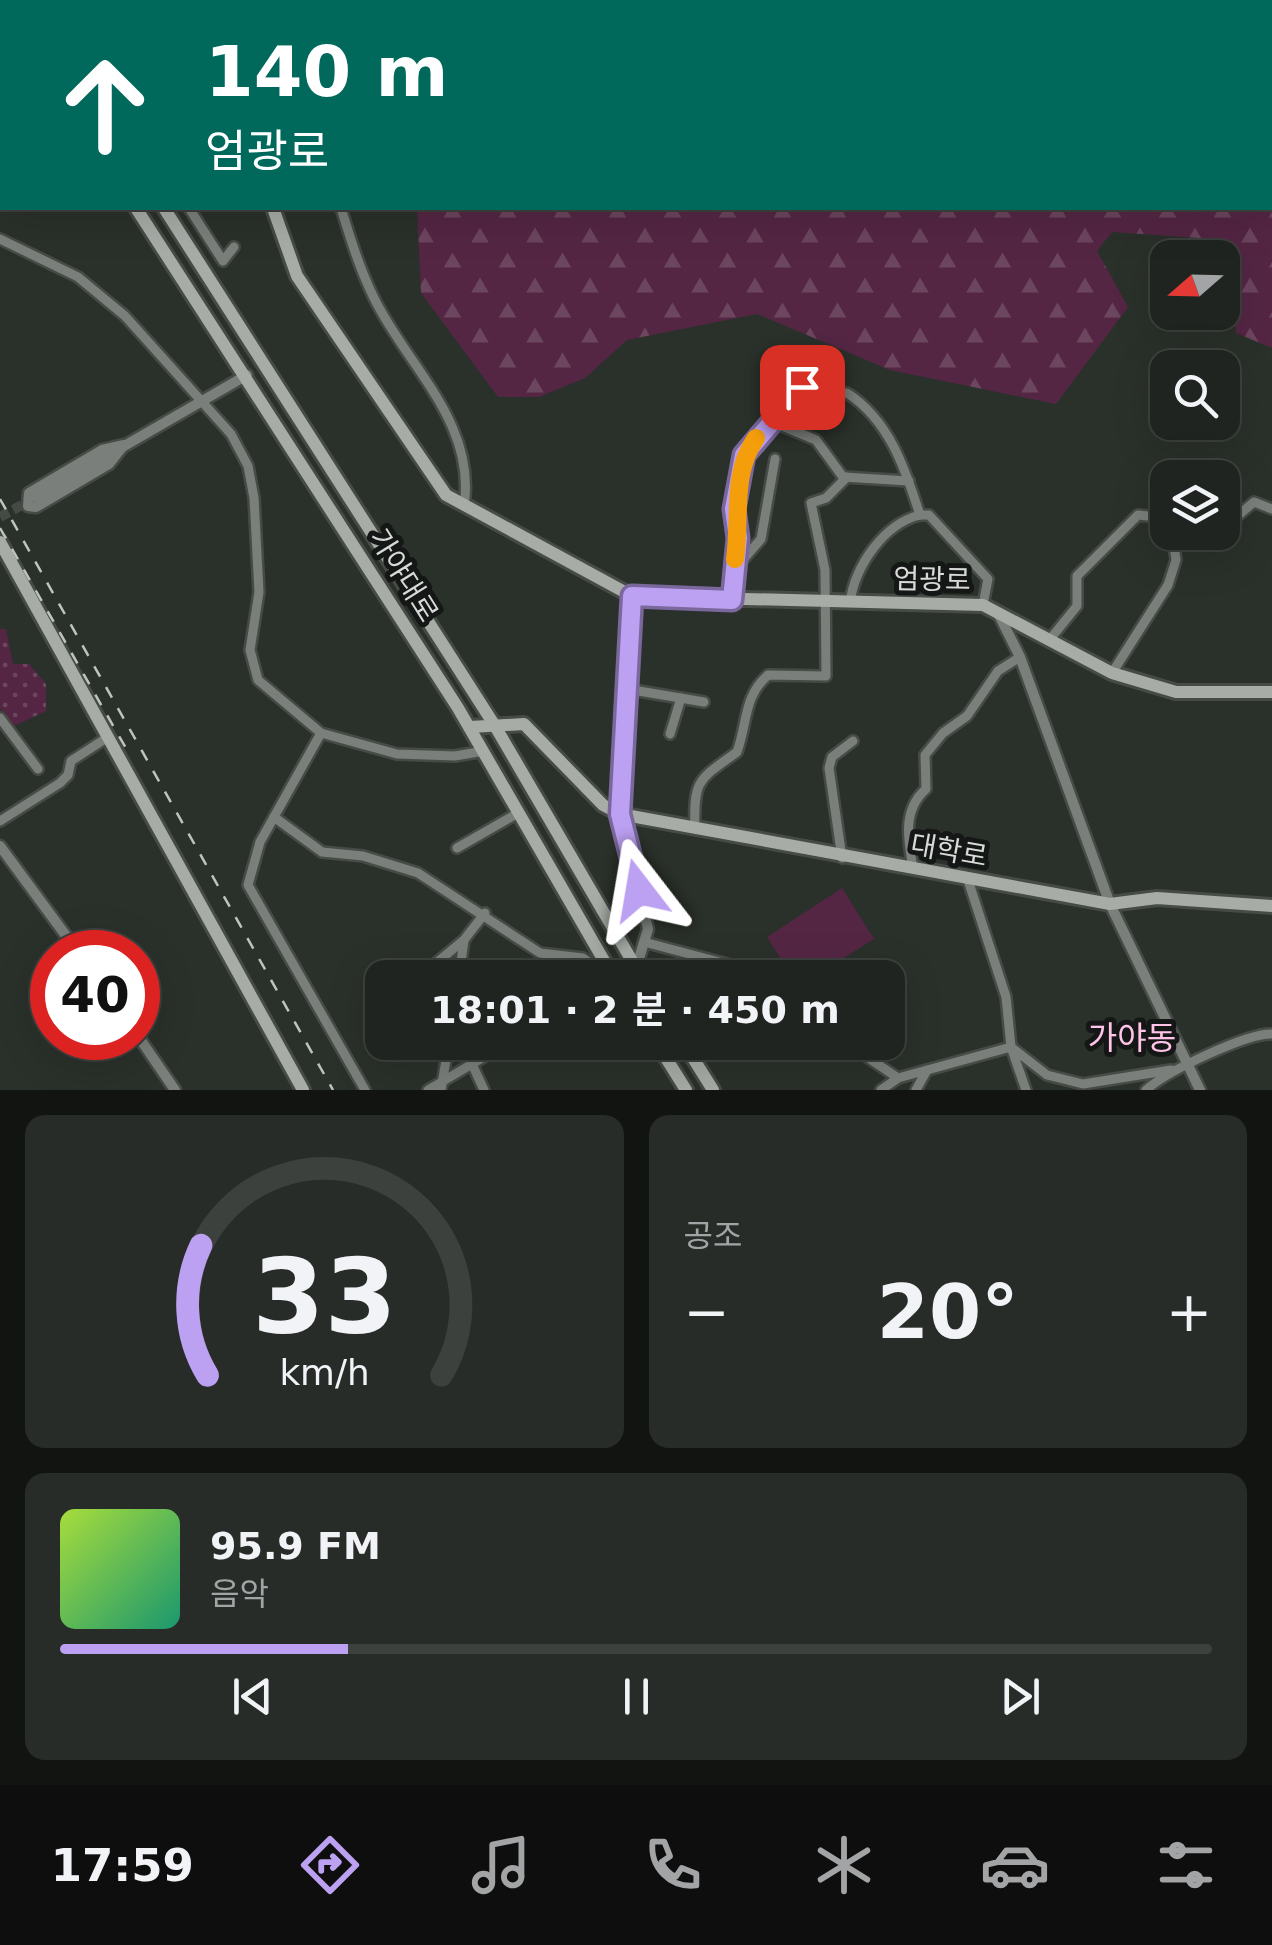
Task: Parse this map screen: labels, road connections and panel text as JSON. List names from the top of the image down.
{
  "streets": {
    "main road": ["가야대로", "엄광로", "대학로"]
  },
  "crossings": [
    ["가야대로", "대학로"]
  ],
  "districts": ["가야동"],
  "north": "left",
  "page": {
    "turn": ["140 m", "엄광로"],
    "limit": "40",
    "trip": "18:01 · 2 분 · 450 m",
    "tile": "공조",
    "heat": ["−", "20°", "+"],
    "song": ["95.9 FM", "음악"],
    "tabs": "17:59",
    "gauge": ["33", "km/h"]
  }
}
